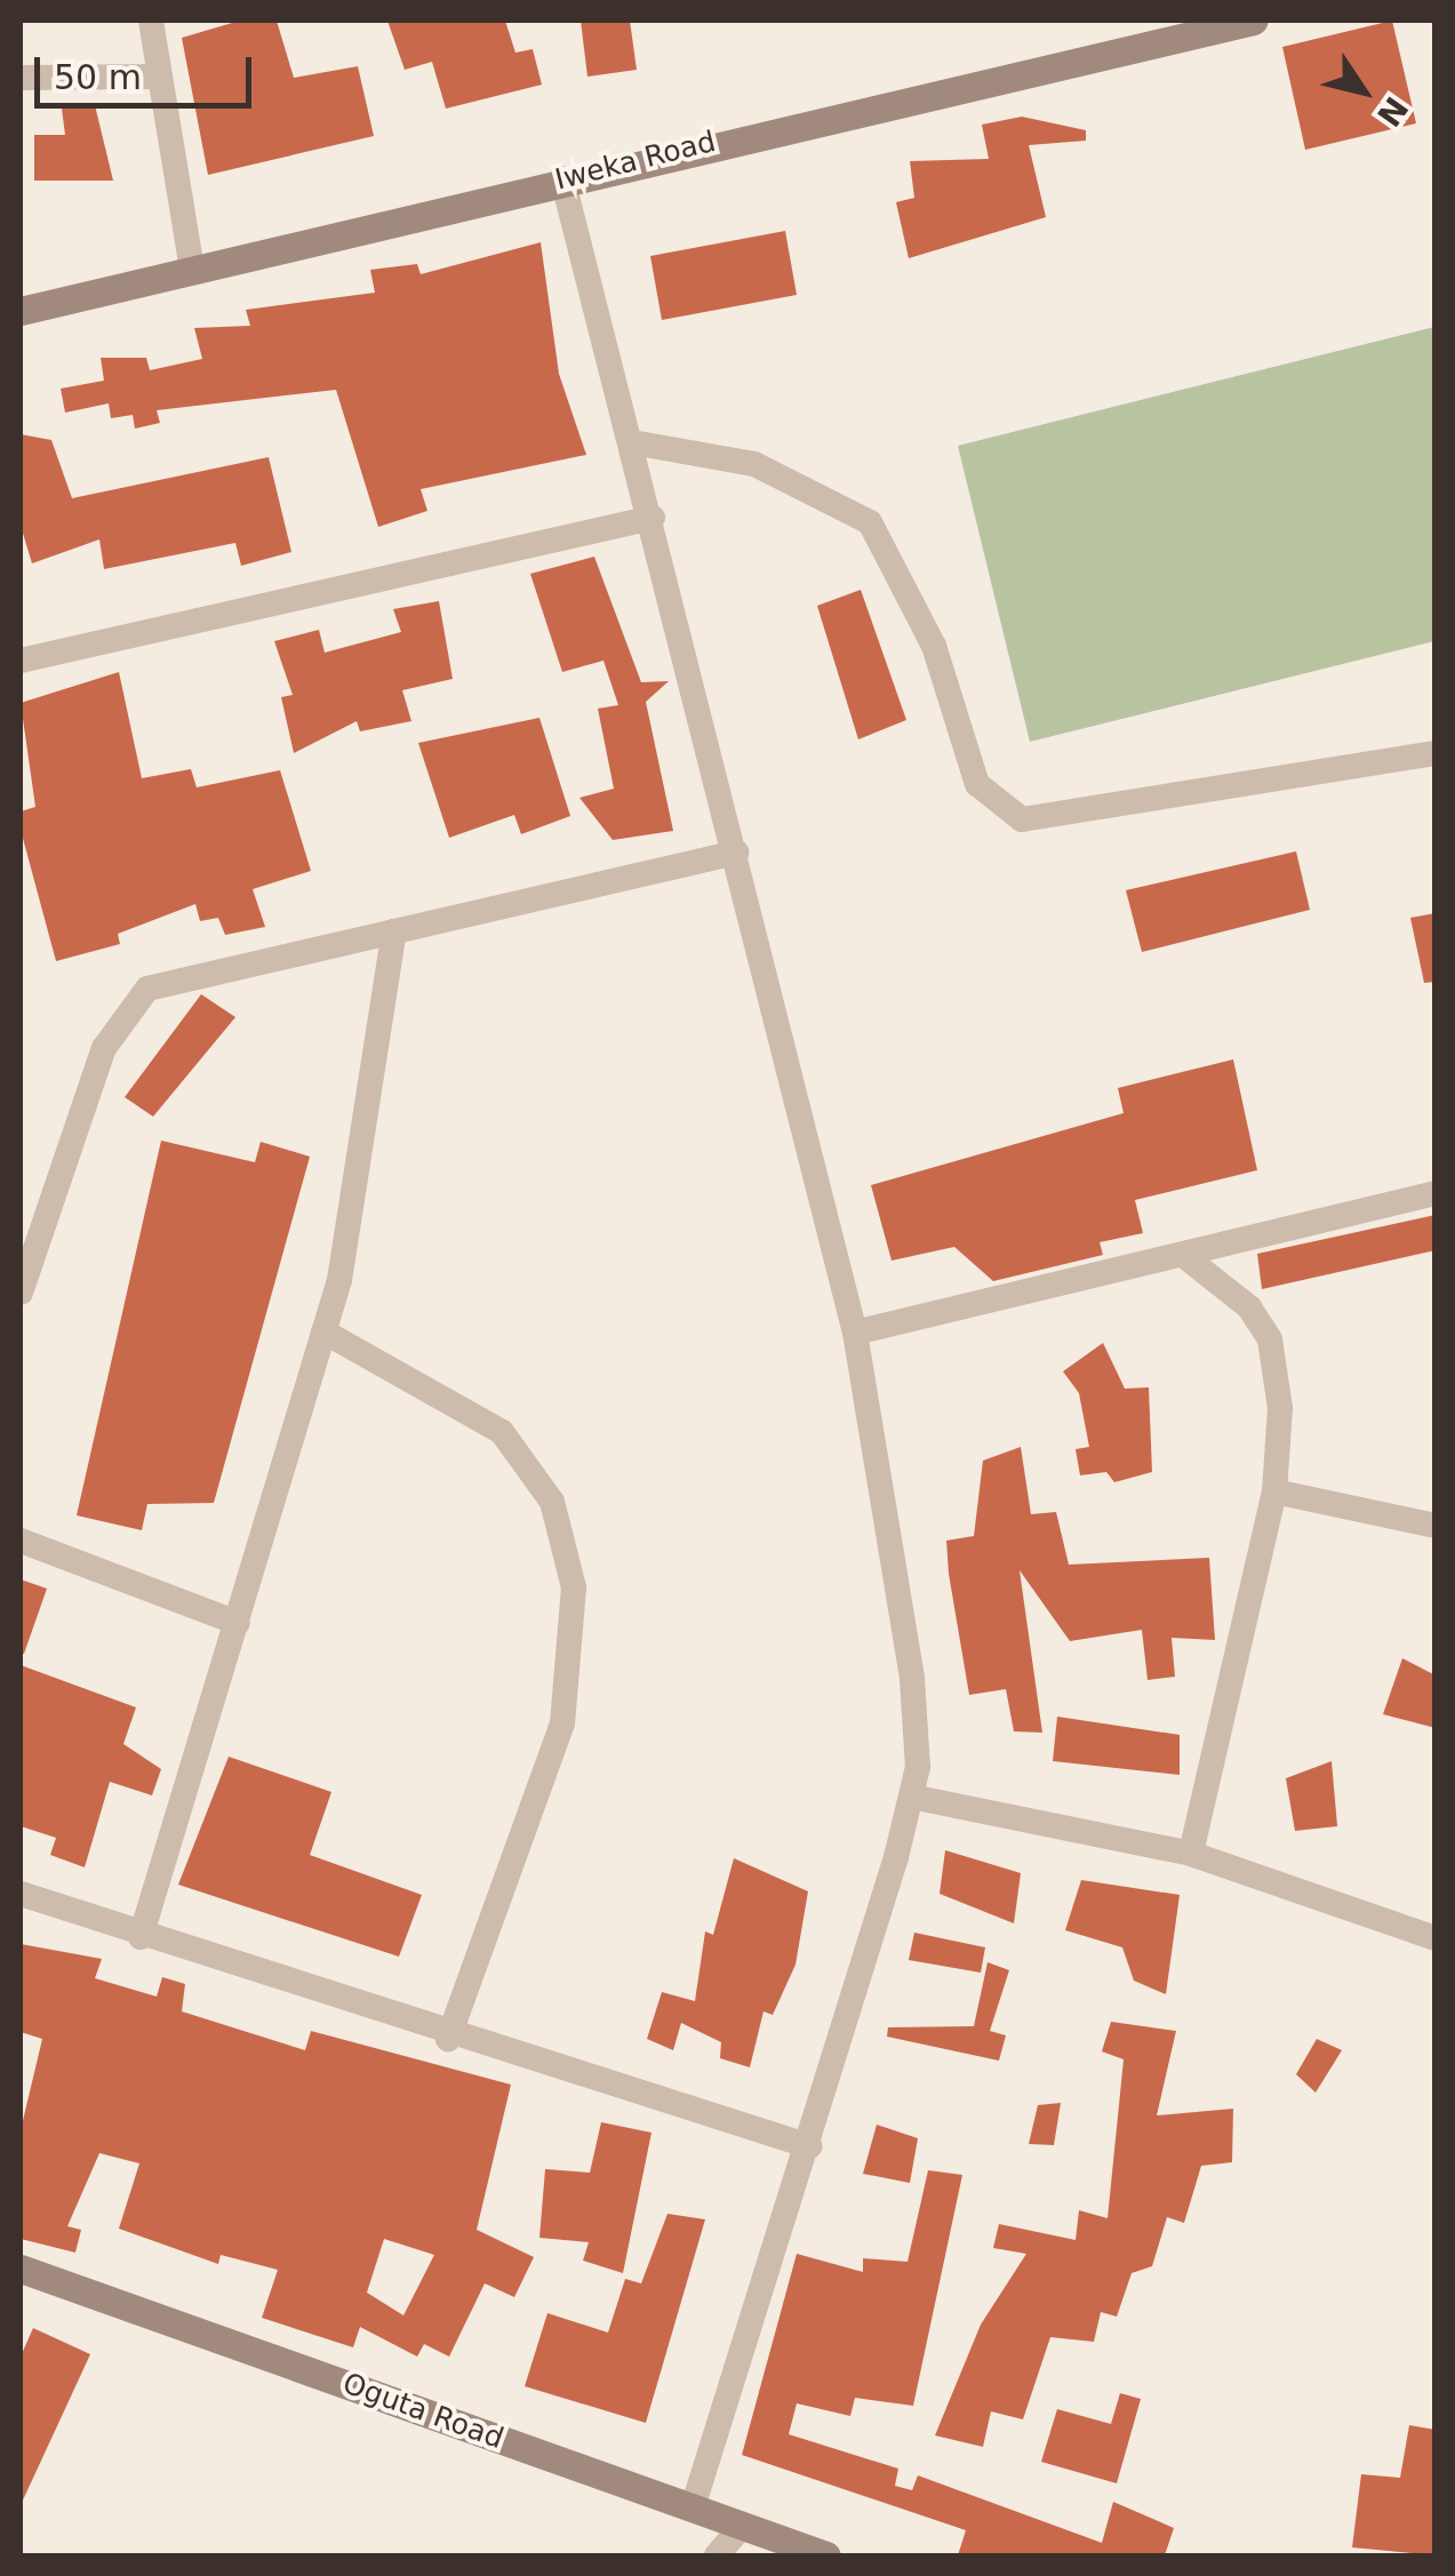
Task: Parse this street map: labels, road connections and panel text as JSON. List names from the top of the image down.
{
  "streets": {
    "main road": ["Iweka Road", "Oguta Road"]
  },
  "scale_bar": "50 m",
  "north": "bottom right"
}
